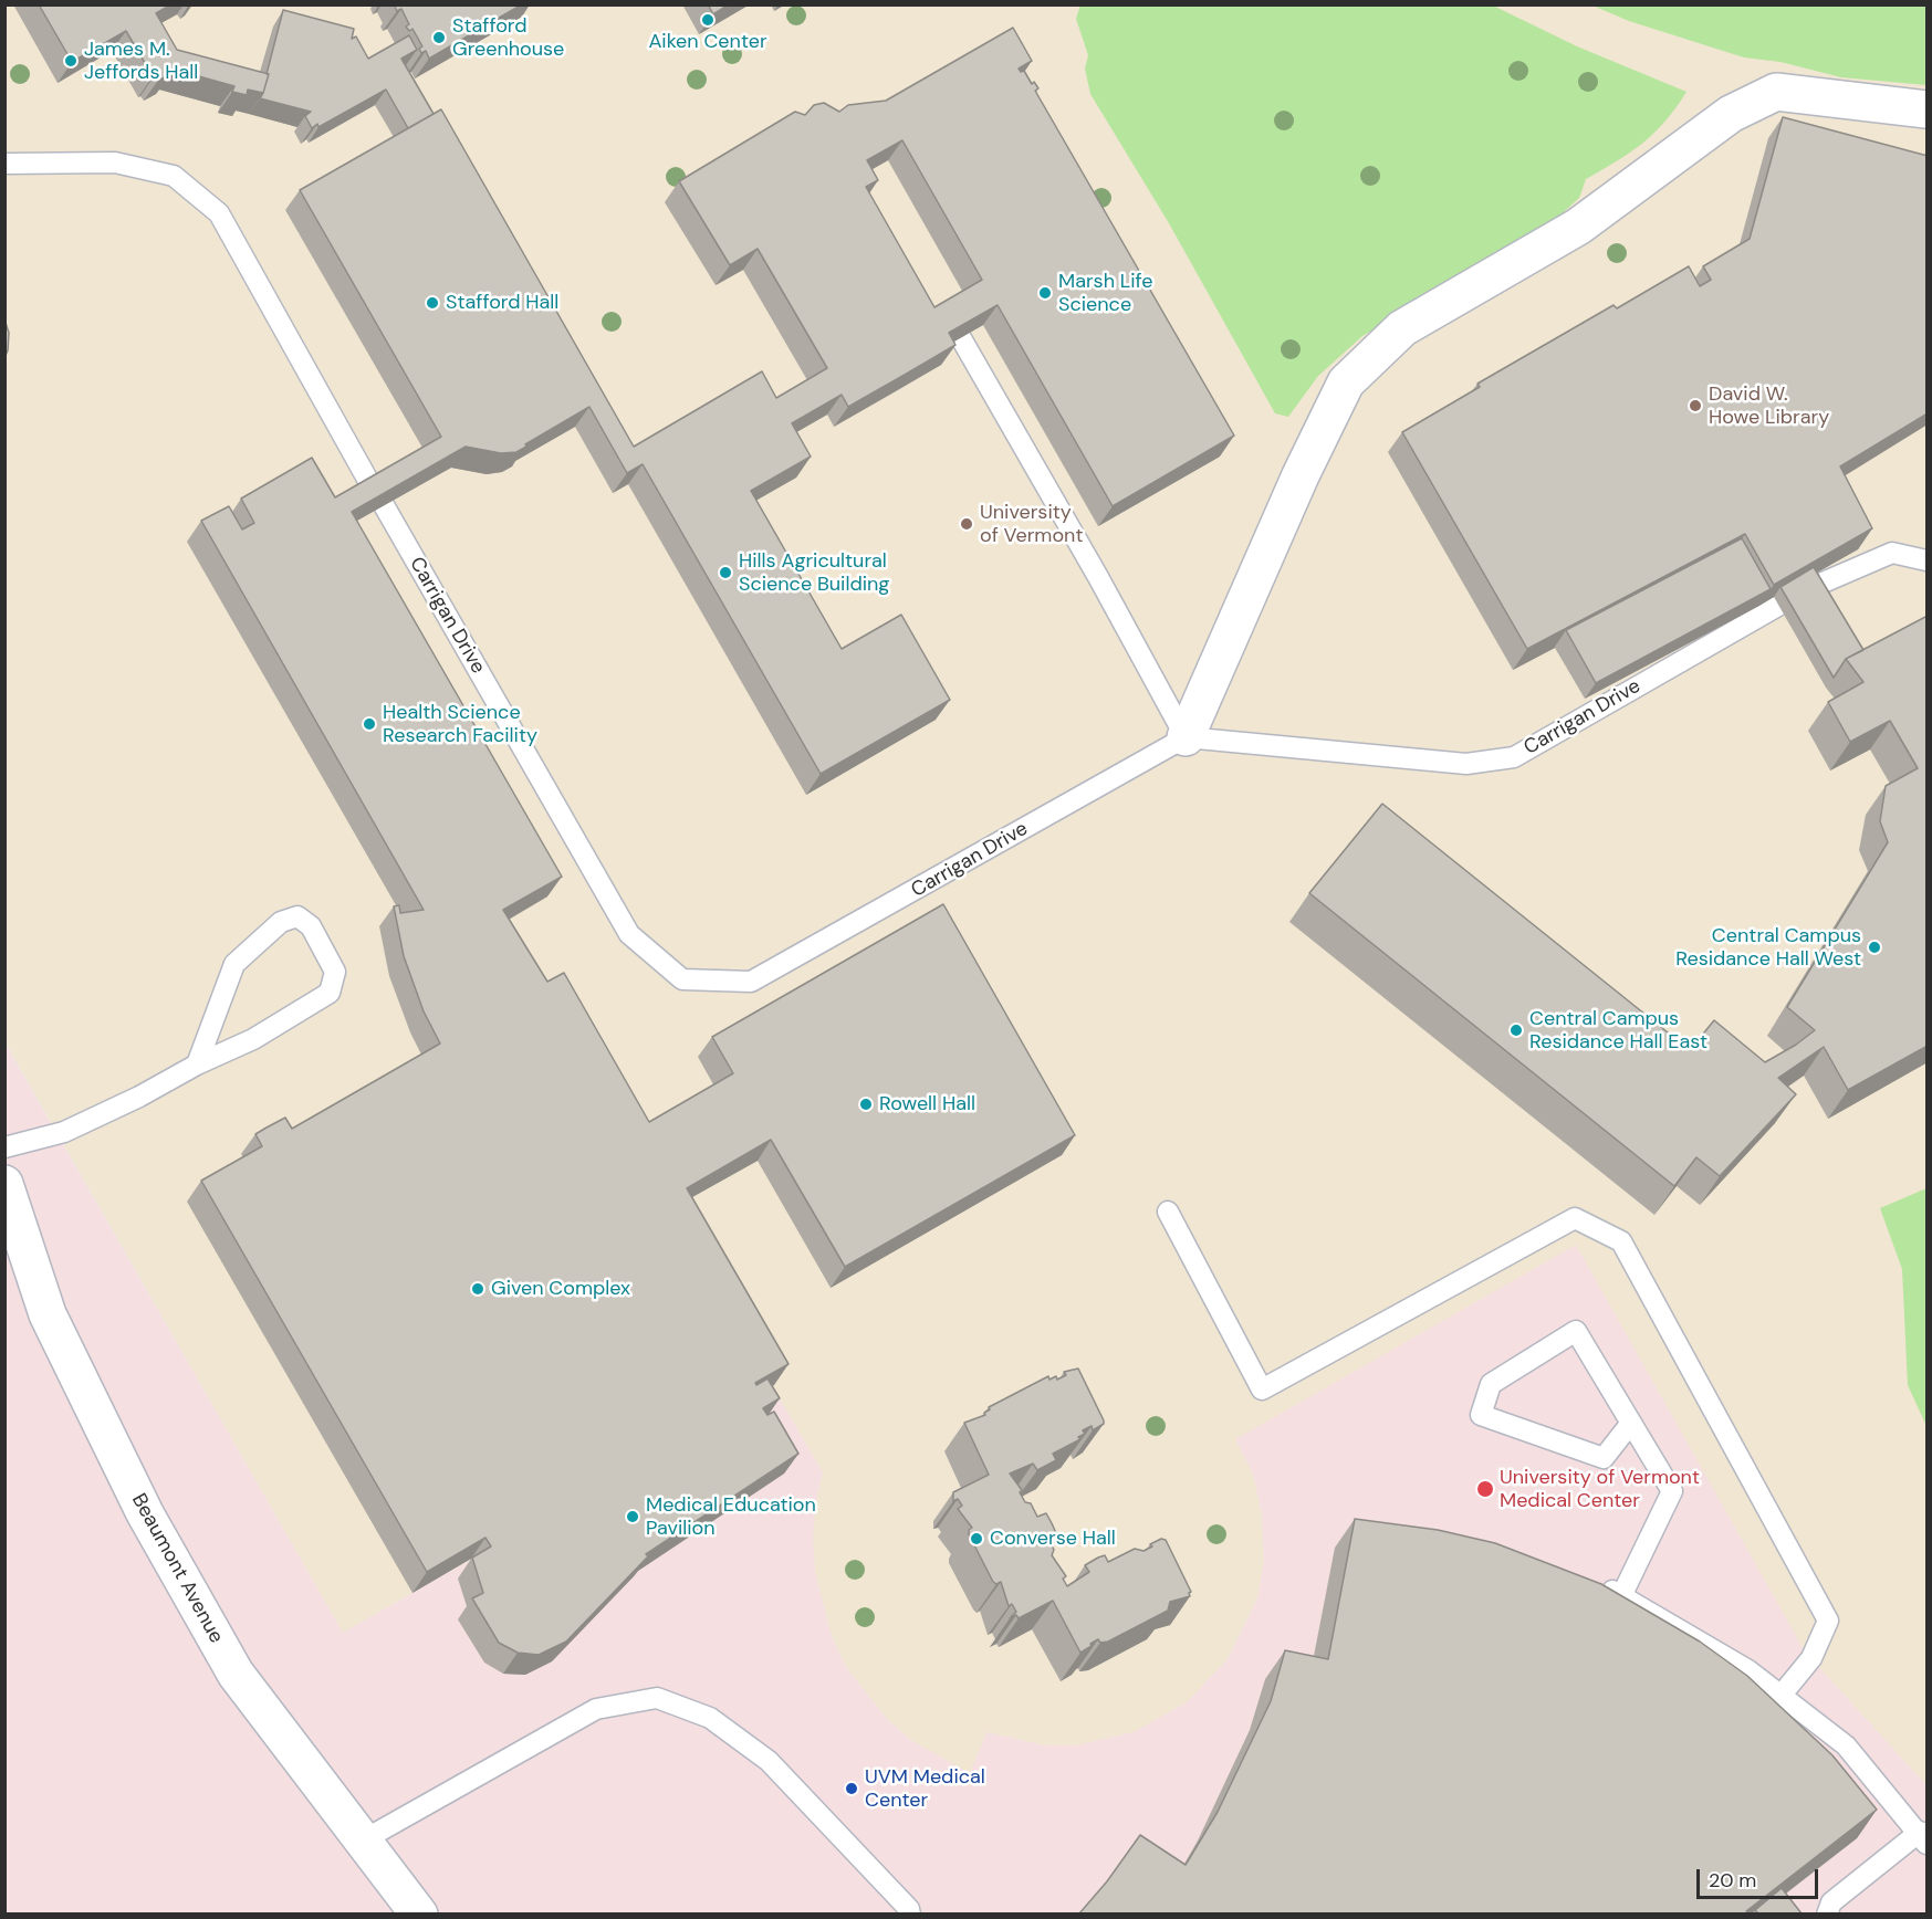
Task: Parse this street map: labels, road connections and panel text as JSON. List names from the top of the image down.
{
  "streets": {
    "street": ["Beaumont Avenue"],
    "lane": ["Carrigan Drive"]
  },
  "places": [
    "Aiken Center",
    "Stafford Greenhouse",
    "James M. Jeffords Hall",
    "Marsh Life Science",
    "Stafford Hall",
    "David W. Howe Library",
    "University of Vermont",
    "Hills Agricultural Science Building",
    "Health Science Research Facility",
    "Central Campus Residance Hall West",
    "Central Campus Residance Hall East",
    "Rowell Hall",
    "Given Complex",
    "University of Vermont Medical Center",
    "Medical Education Pavilion",
    "Converse Hall",
    "UVM Medical Center"
  ],
  "scale_bar": "20 m"
}
